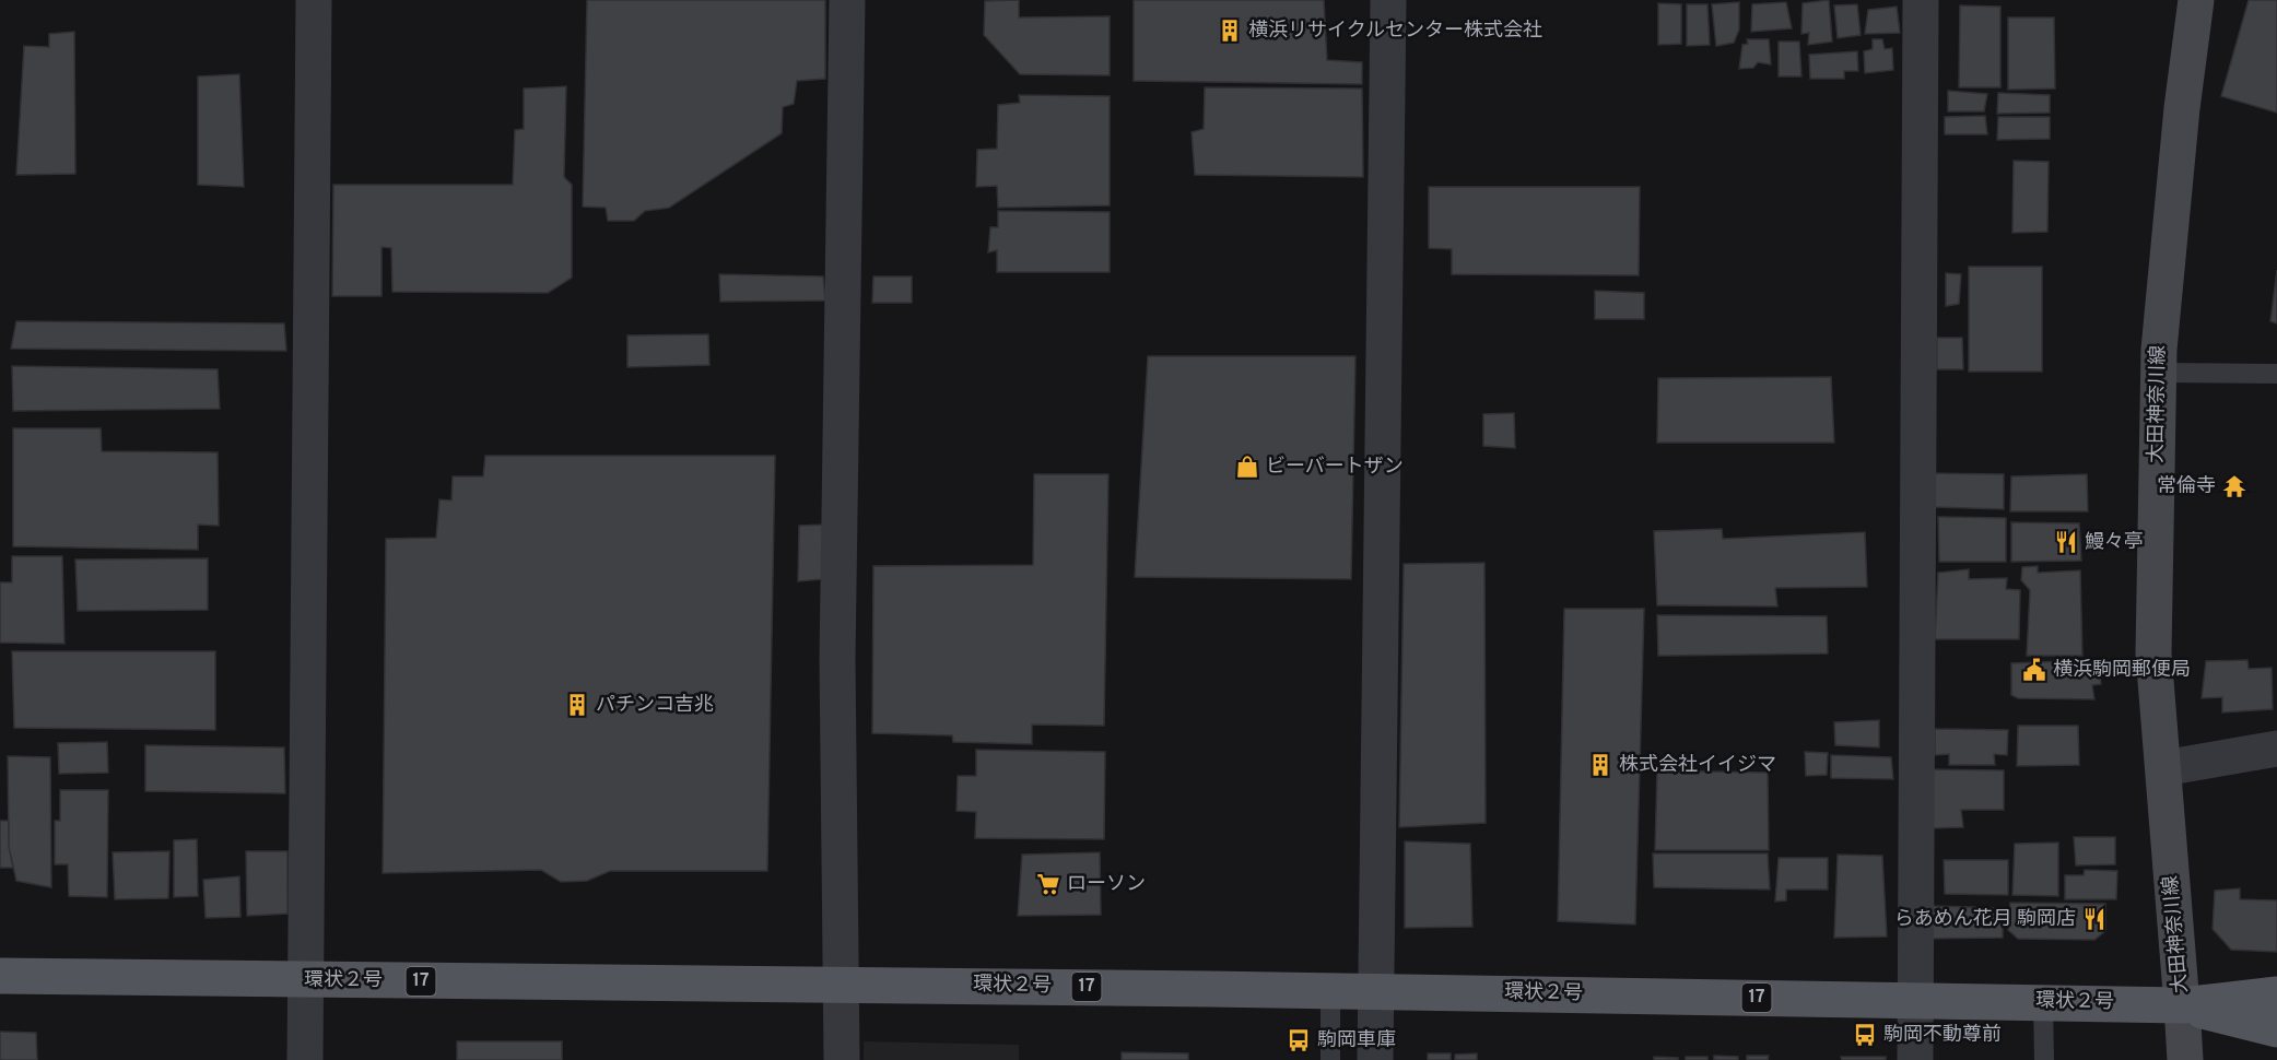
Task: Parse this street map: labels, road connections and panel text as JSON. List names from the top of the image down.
{
  "streets": {
    "main road": ["大田神奈川線", "環状２号", "17"]
  },
  "crossings": [
    ["大田神奈川線", "環状２号"],
    ["大田神奈川線", "17"],
    ["環状２号", "17"]
  ],
  "places": {
    "building": ["横浜リサイクルセンター株式会社", "パチンコ吉兆", "株式会社イイジマ"],
    "shop": ["ビーバートザン"],
    "temple": ["常倫寺"],
    "restaurant": ["鰻々亭", "らあめん花月 駒岡店"],
    "public building": ["横浜駒岡郵便局"],
    "supermarket": ["ローソン"],
    "bus stop": ["駒岡不動尊前", "駒岡車庫"]
  }
}
